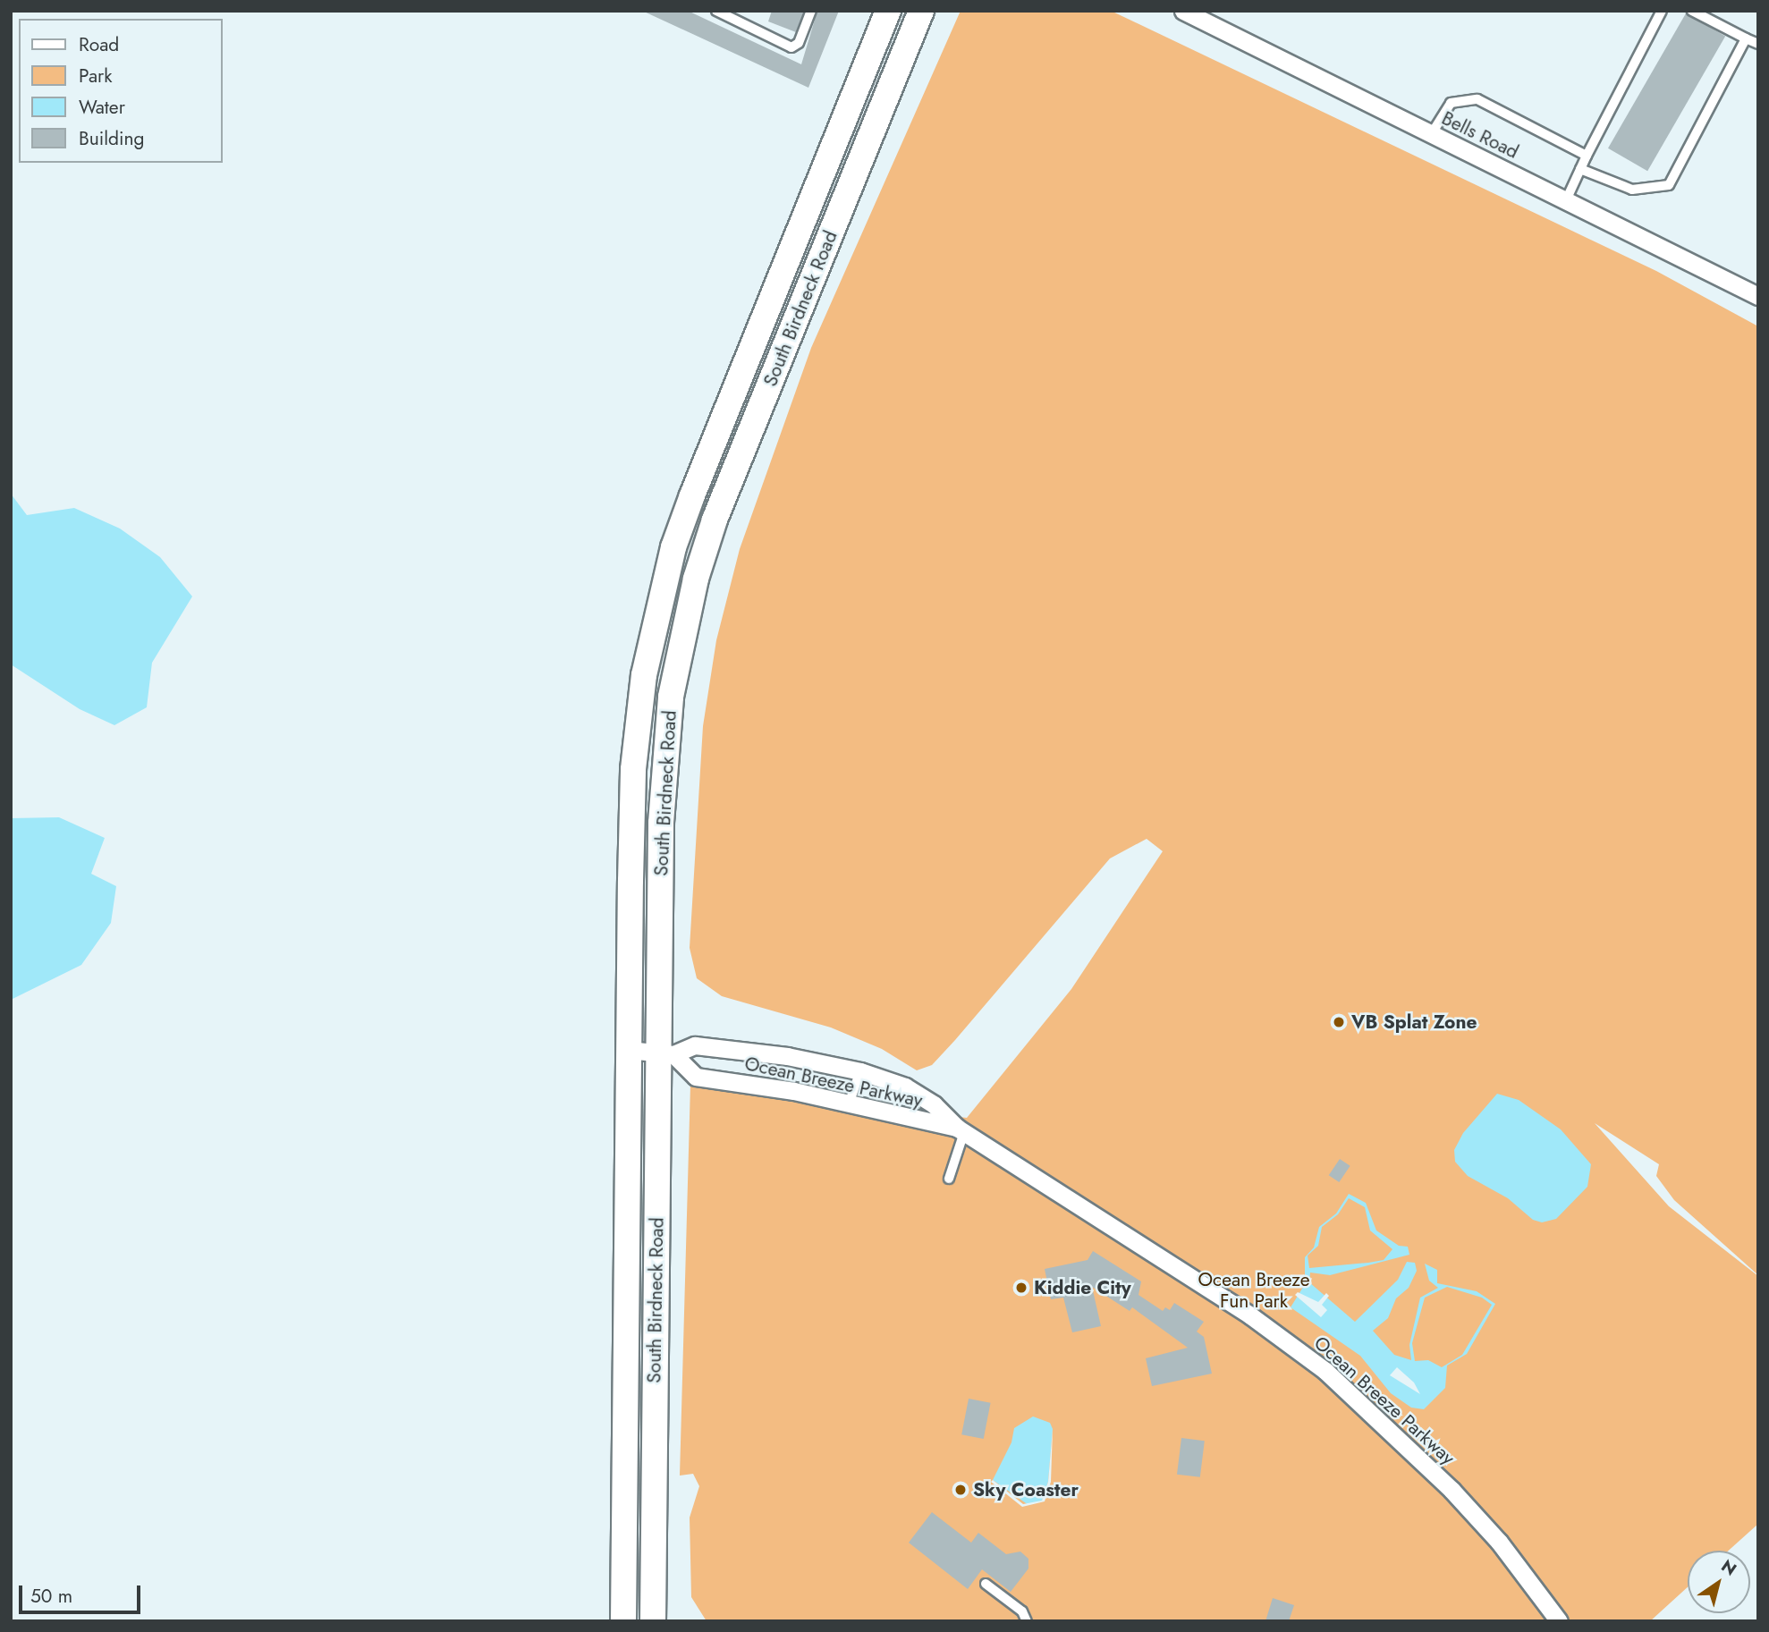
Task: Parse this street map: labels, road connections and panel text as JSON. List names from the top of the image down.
{
  "streets": {
    "main road": ["South Birdneck Road"],
    "street": ["Bells Road", "Ocean Breeze Parkway"]
  },
  "crossings": [
    ["South Birdneck Road", "Ocean Breeze Parkway"]
  ],
  "parks": ["Ocean Breeze Fun Park"],
  "places": ["VB Splat Zone", "Kiddie City", "Sky Coaster"],
  "legend": [
    "Road",
    "Park",
    "Water",
    "Building"
  ],
  "scale_bar": "50 m",
  "north": "top right"
}
